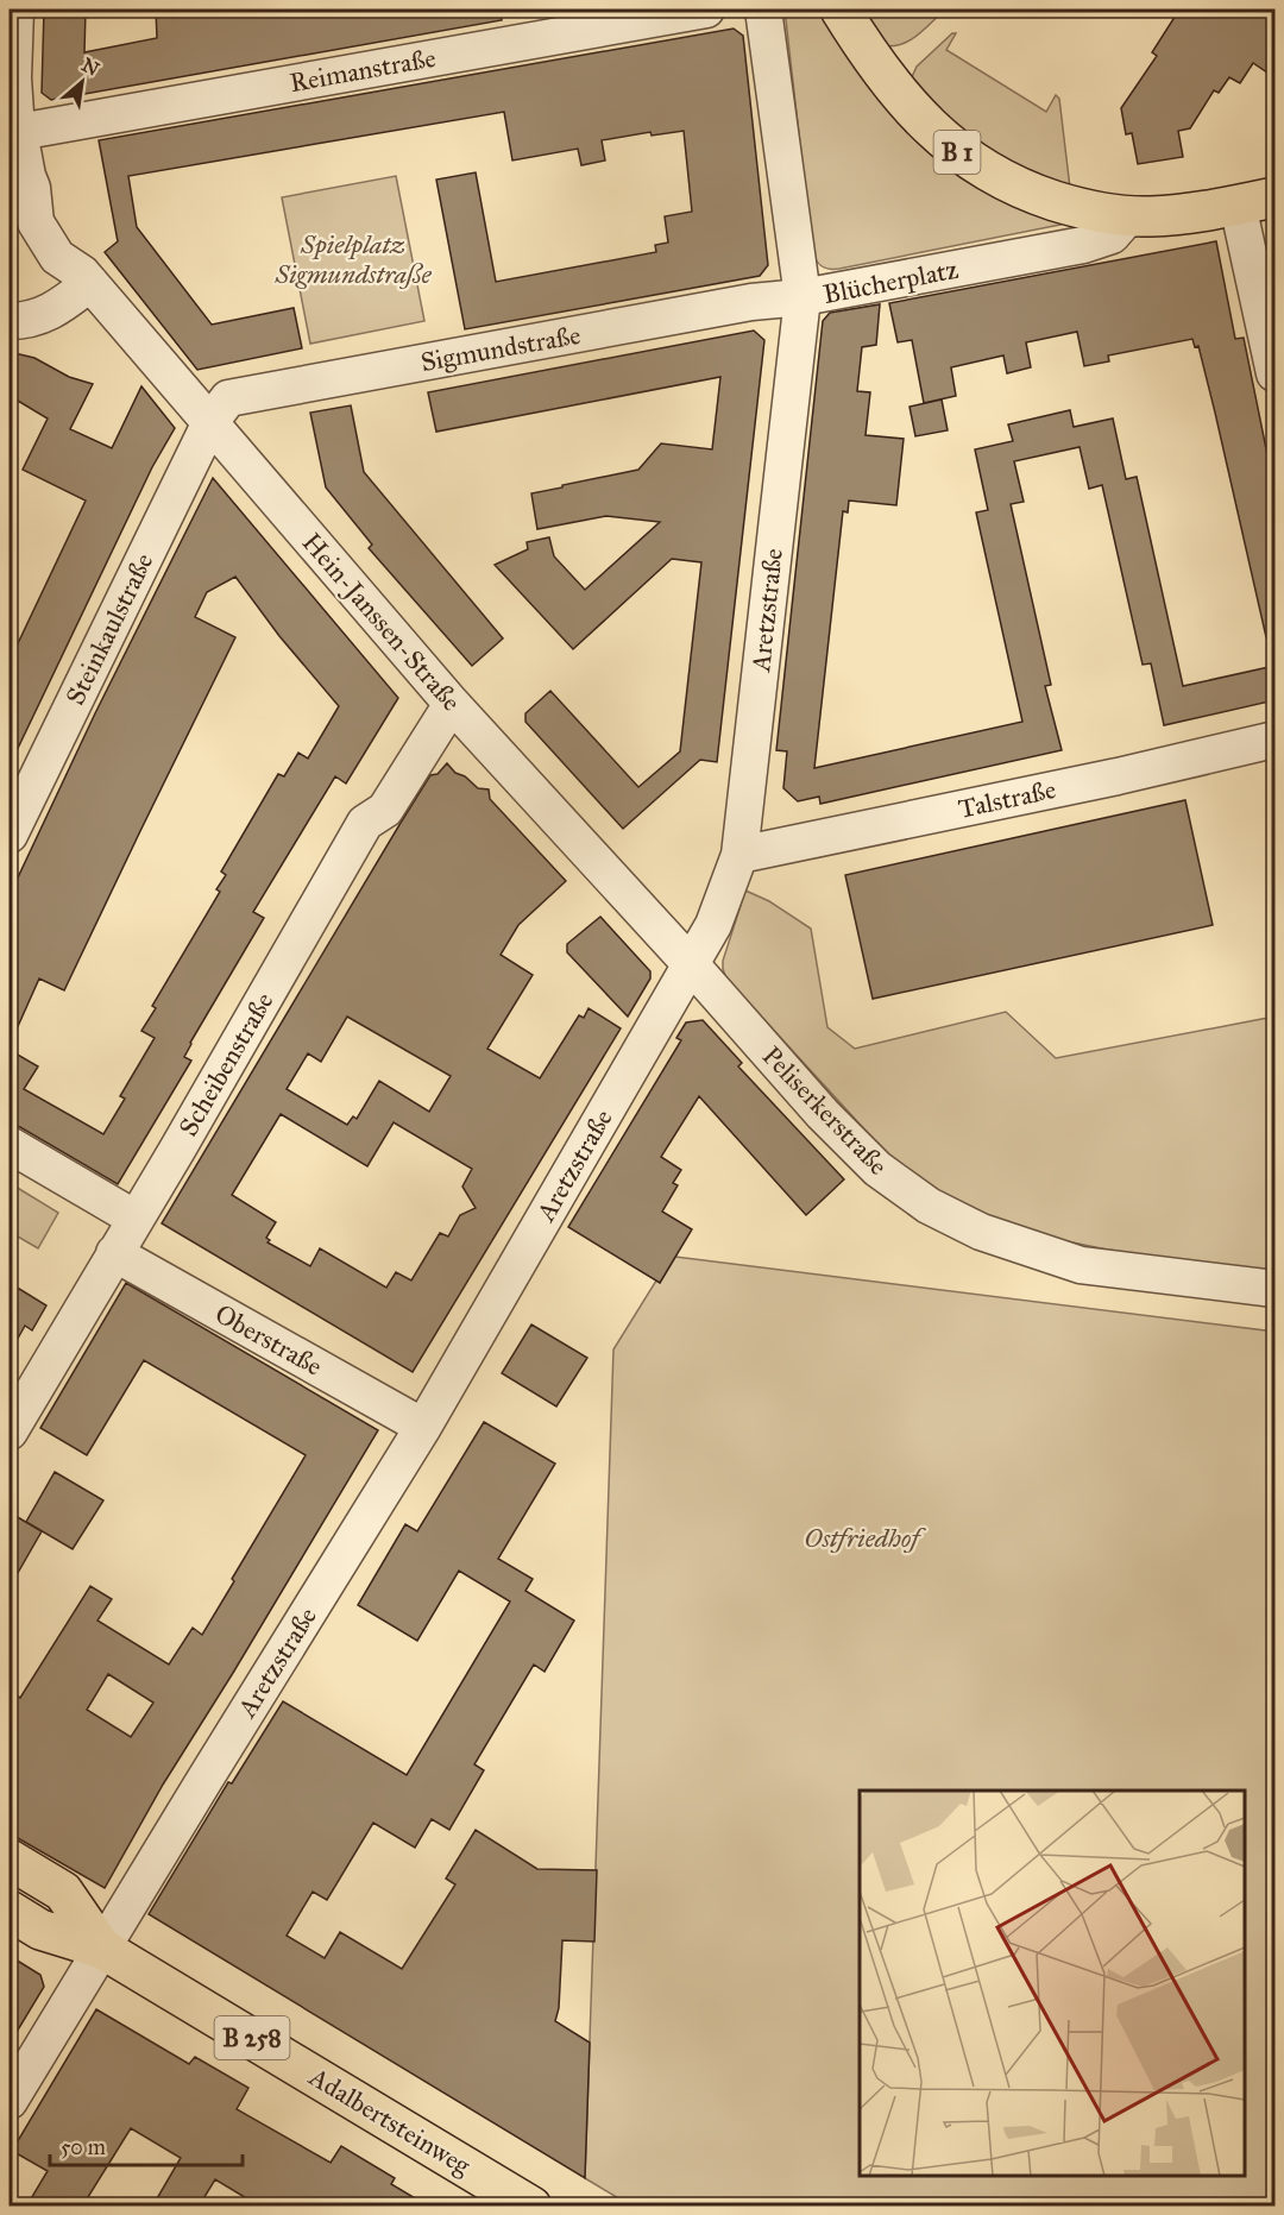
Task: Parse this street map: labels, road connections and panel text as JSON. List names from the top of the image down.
{
  "streets": {
    "main road": ["B 1", "B 258", "Adalbertsteinweg"],
    "street": [
      "Reimanstraße",
      "Blücherplatz",
      "Sigmundstraße",
      "Aretzstraße",
      "Hein-Janssen-Straße",
      "Steinkaulstraße",
      "Talstraße",
      "Scheibenstraße",
      "Peliserkerstraße",
      "Oberstraße"
    ]
  },
  "crossings": [
    ["Reimanstraße", "Hein-Janssen-Straße"],
    ["B 1", "Blücherplatz"],
    ["Blücherplatz", "Sigmundstraße"],
    ["Blücherplatz", "Aretzstraße"],
    ["Sigmundstraße", "Aretzstraße"],
    ["Sigmundstraße", "Hein-Janssen-Straße"],
    ["Sigmundstraße", "Steinkaulstraße"],
    ["Aretzstraße", "Hein-Janssen-Straße"],
    ["Aretzstraße", "Talstraße"],
    ["Aretzstraße", "Peliserkerstraße"],
    ["Aretzstraße", "Oberstraße"],
    ["Aretzstraße", "Adalbertsteinweg"],
    ["Hein-Janssen-Straße", "Steinkaulstraße"],
    ["Hein-Janssen-Straße", "Scheibenstraße"],
    ["Hein-Janssen-Straße", "Peliserkerstraße"],
    ["Scheibenstraße", "Oberstraße"]
  ],
  "parks": ["Spielplatz Sigmundstraße", "Ostfriedhof"],
  "scale_bar": "50 m",
  "north": "top right"
}
